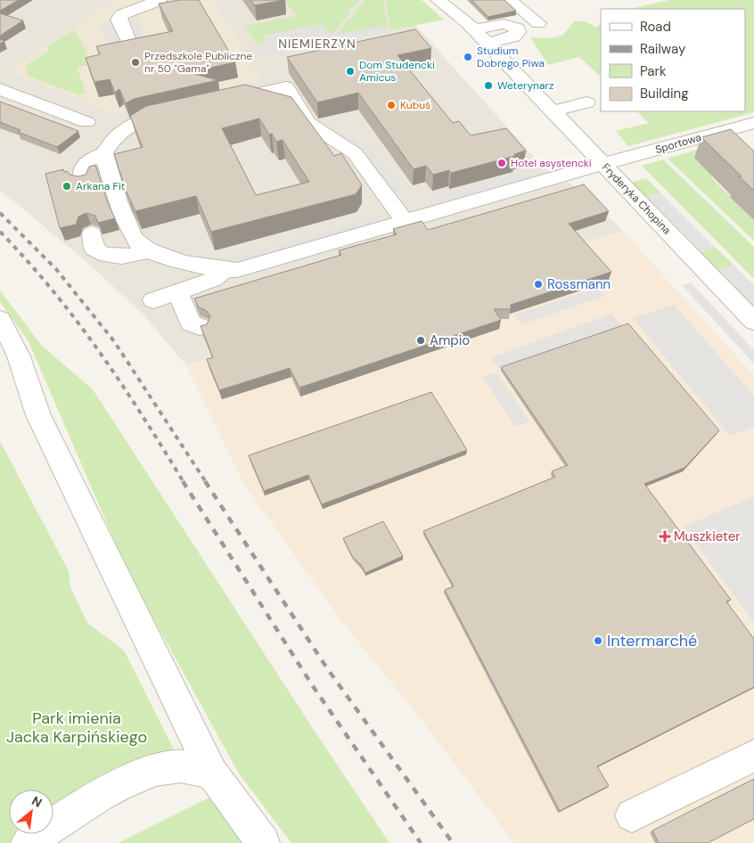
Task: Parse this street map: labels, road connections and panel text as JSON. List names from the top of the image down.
{
  "streets": {
    "street": ["Sportowa", "Fryderyka Chopina"]
  },
  "crossings": [
    ["Sportowa", "Fryderyka Chopina"]
  ],
  "districts": ["NIEMIERZYN"],
  "parks": ["Park imienia Jacka Karpińskiego"],
  "places": {
    "other": [
      "Studium Dobrego Piwa",
      "Przedszkole Publiczne nr 50 \"Gama\"",
      "Dom Studencki Amicus",
      "Weterynarz",
      "Kubuś",
      "Hotel asystencki",
      "Arkana Fit",
      "Rossmann",
      "Ampio",
      "Intermarché"
    ],
    "health": ["Muszkieter"]
  },
  "legend": [
    "Road",
    "Railway",
    "Park",
    "Building"
  ],
  "north": "top right"
}
